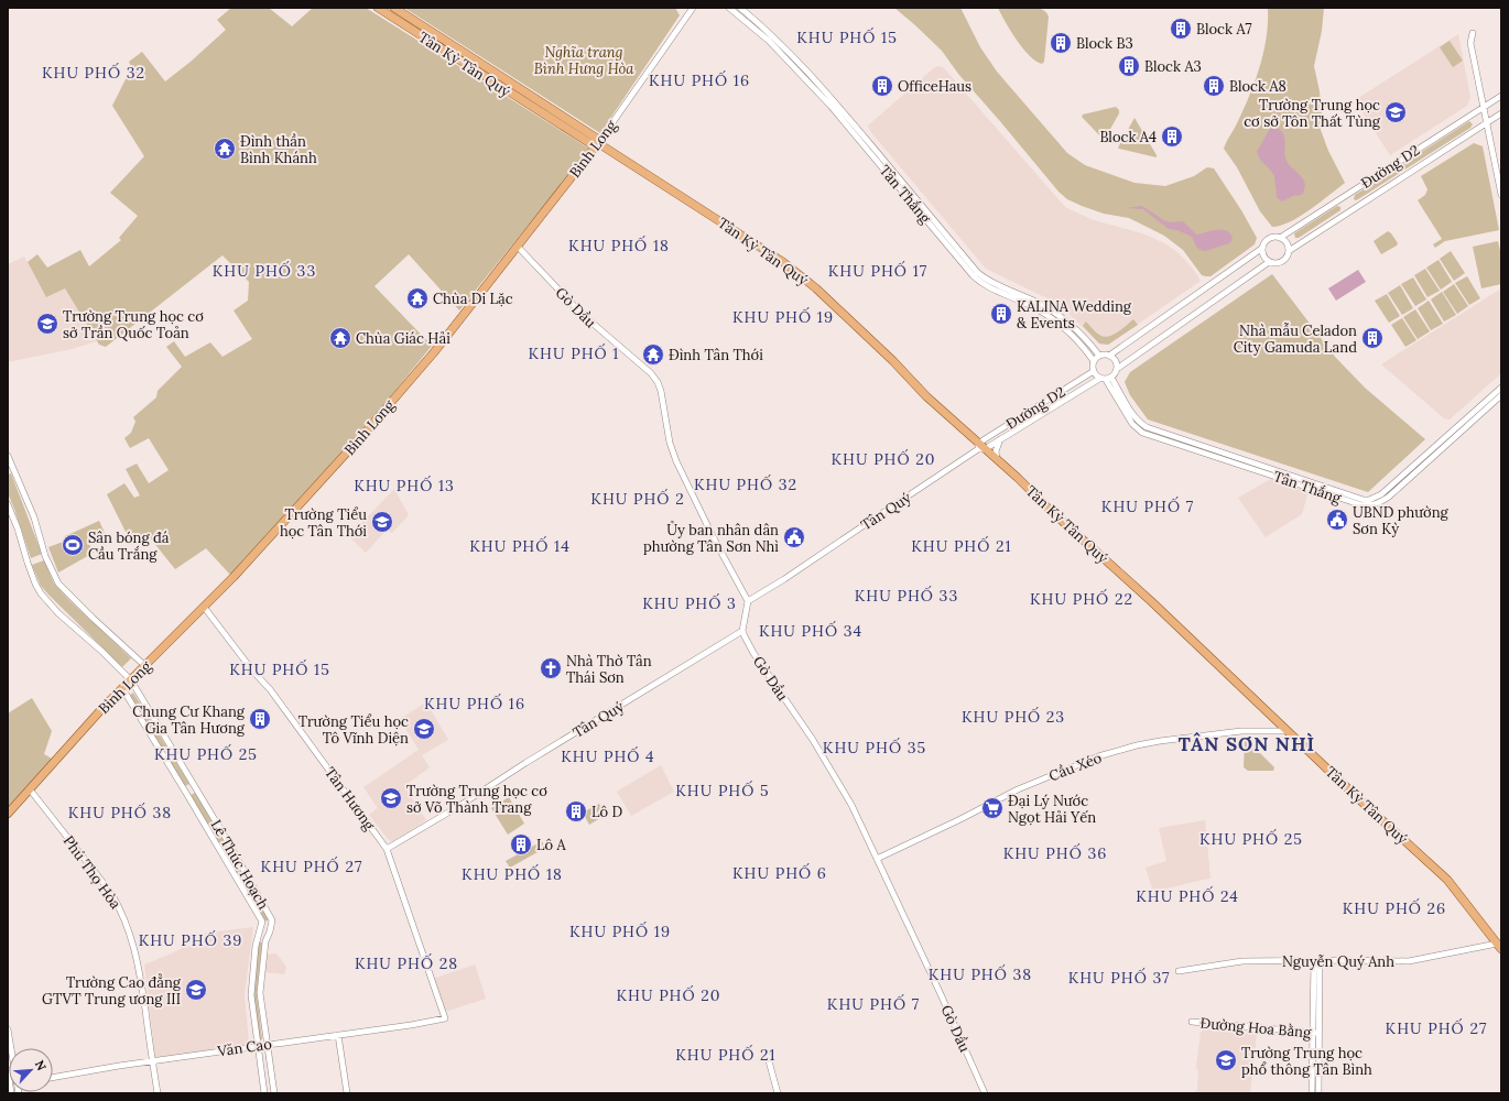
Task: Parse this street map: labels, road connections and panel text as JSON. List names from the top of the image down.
{
  "streets": {
    "main road": ["Tân Kỳ Tân Quý", "Bình Long"],
    "street": [
      "Đường D2",
      "Tân Thắng",
      "Gò Dầu",
      "Tân Quý",
      "Cầu Xéo",
      "Tân Hương",
      "Lê Thúc Hoạch",
      "Phú Thọ Hòa",
      "Nguyễn Quý Anh",
      "Đường Hoa Bằng",
      "Văn Cao"
    ]
  },
  "crossings": [
    ["Tân Kỳ Tân Quý", "Bình Long"],
    ["Tân Kỳ Tân Quý", "Đường D2"],
    ["Tân Kỳ Tân Quý", "Tân Quý"],
    ["Tân Kỳ Tân Quý", "Cầu Xéo"],
    ["Tân Kỳ Tân Quý", "Nguyễn Quý Anh"],
    ["Bình Long", "Gò Dầu"],
    ["Bình Long", "Tân Hương"],
    ["Bình Long", "Lê Thúc Hoạch"],
    ["Bình Long", "Phú Thọ Hòa"],
    ["Đường D2", "Tân Thắng"],
    ["Đường D2", "Tân Quý"],
    ["Gò Dầu", "Tân Quý"],
    ["Gò Dầu", "Cầu Xéo"],
    ["Tân Quý", "Tân Hương"],
    ["Tân Hương", "Văn Cao"],
    ["Lê Thúc Hoạch", "Văn Cao"],
    ["Phú Thọ Hòa", "Văn Cao"]
  ],
  "districts": [
    "KHU PHỐ 15",
    "KHU PHỐ 32",
    "KHU PHỐ 16",
    "KHU PHỐ 18",
    "KHU PHỐ 33",
    "KHU PHỐ 17",
    "KHU PHỐ 19",
    "KHU PHỐ 1",
    "KHU PHỐ 20",
    "KHU PHỐ 32",
    "KHU PHỐ 13",
    "KHU PHỐ 2",
    "KHU PHỐ 7",
    "KHU PHỐ 14",
    "KHU PHỐ 21",
    "KHU PHỐ 33",
    "KHU PHỐ 22",
    "KHU PHỐ 3",
    "KHU PHỐ 34",
    "KHU PHỐ 15",
    "KHU PHỐ 16",
    "KHU PHỐ 23",
    "TÂN SƠN NHÌ",
    "KHU PHỐ 35",
    "KHU PHỐ 25",
    "KHU PHỐ 4",
    "KHU PHỐ 5",
    "KHU PHỐ 38",
    "KHU PHỐ 25",
    "KHU PHỐ 36",
    "KHU PHỐ 27",
    "KHU PHỐ 6",
    "KHU PHỐ 18",
    "KHU PHỐ 24",
    "KHU PHỐ 26",
    "KHU PHỐ 19",
    "KHU PHỐ 39",
    "KHU PHỐ 28",
    "KHU PHỐ 38",
    "KHU PHỐ 37",
    "KHU PHỐ 20",
    "KHU PHỐ 7",
    "KHU PHỐ 27",
    "KHU PHỐ 21"
  ],
  "parks": ["Nghĩa trang Bình Hưng Hòa"],
  "places": {
    "building": [
      "Block A7",
      "Block B3",
      "Block A3",
      "OfficeHaus",
      "Block A8",
      "Block A4",
      "KALINA Wedding & Events",
      "Nhà mẫu Celadon City Gamuda Land",
      "Chung Cư Khang Gia Tân Hương",
      "Lô D",
      "Lô A"
    ],
    "school or university": [
      "Trường Trung học cơ sở Tôn Thất Tùng",
      "Trường Trung học cơ sở Trần Quốc Toản",
      "Trường Tiểu học Tân Thới",
      "Trường Tiểu học Tô Vĩnh Diện",
      "Trường Trung học cơ sở Võ Thành Trang",
      "Trường Cao đẳng GTVT Trung ương III",
      "Trường Trung học phổ thông Tân Bình"
    ],
    "temple": [
      "Đình thần Bình Khánh",
      "Chùa Di Lặc",
      "Chùa Giác Hải",
      "Đình Tân Thới"
    ],
    "public building": ["UBND phường Sơn Kỳ", "Ủy ban nhân dân phường Tân Sơn Nhì"],
    "sports": ["Sân bóng đá Cầu Trắng"],
    "church": ["Nhà Thờ Tân Thái Sơn"],
    "supermarket": ["Đại Lý Nước Ngọt Hải Yến"]
  },
  "north": "top right"
}
